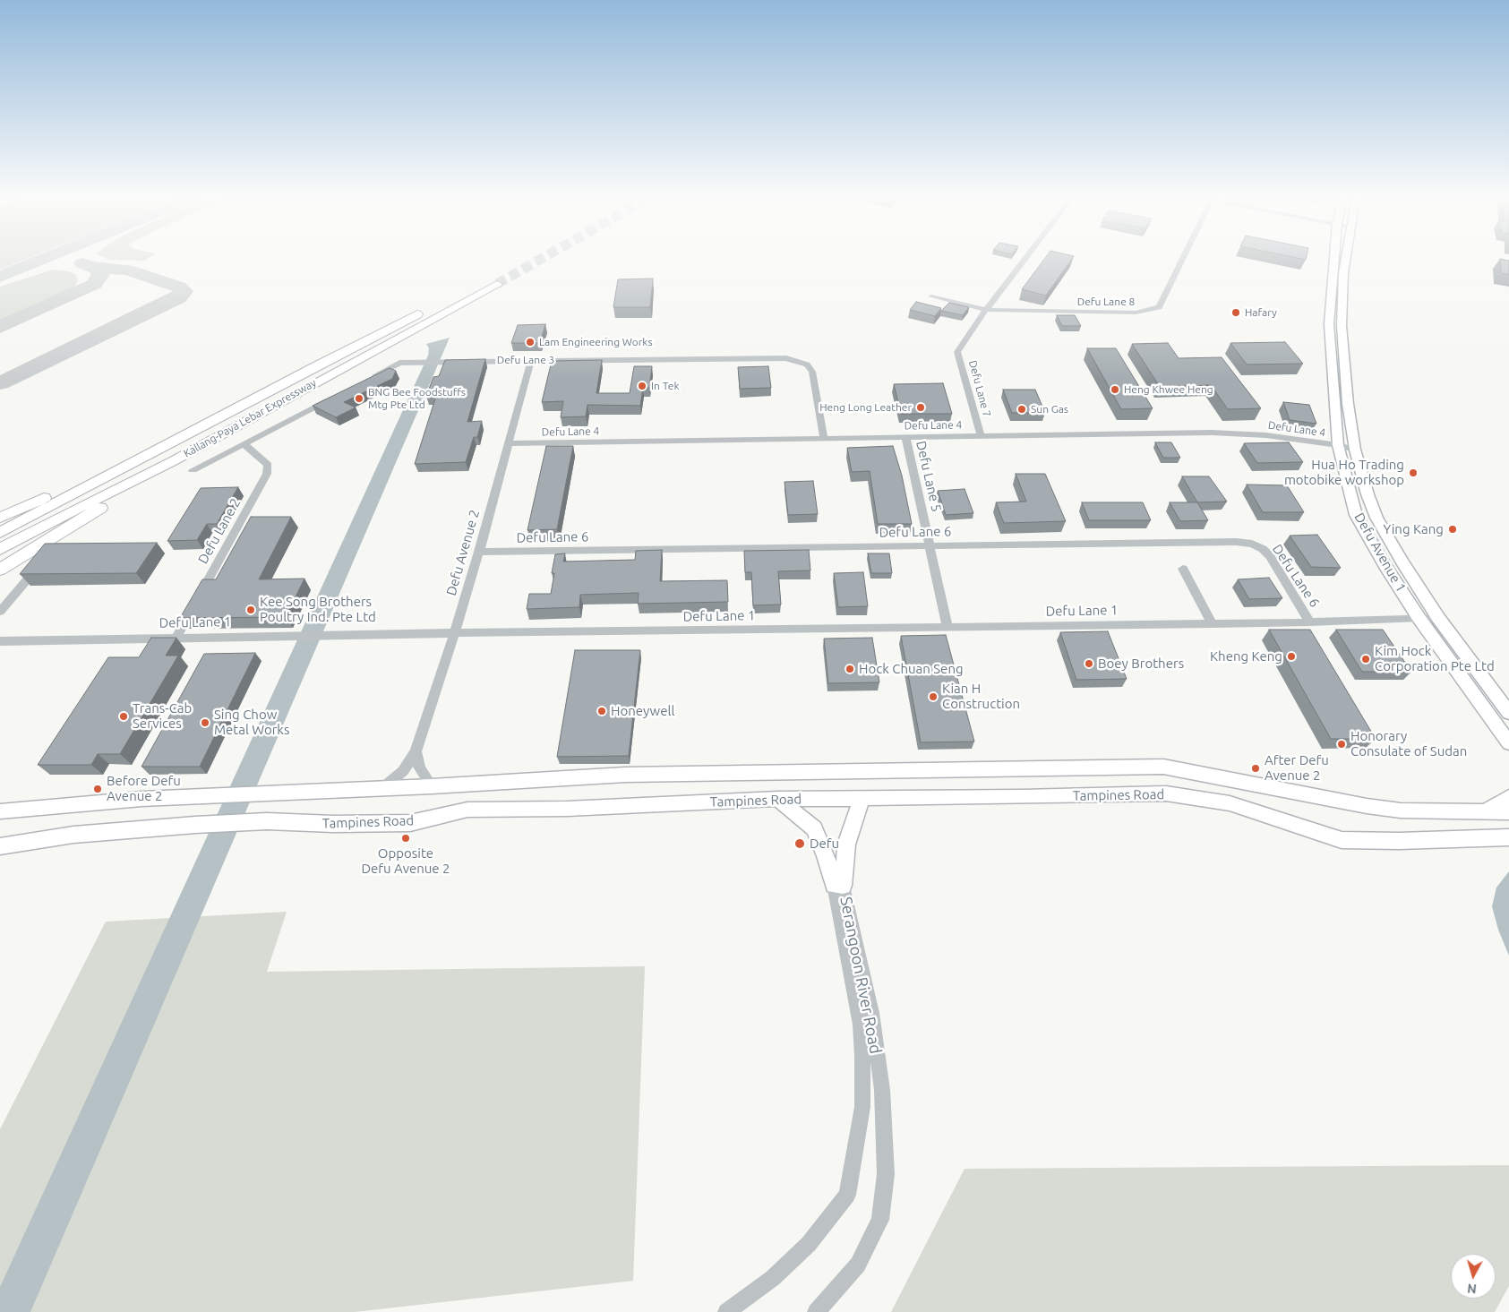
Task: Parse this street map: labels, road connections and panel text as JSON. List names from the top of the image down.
{
  "streets": {
    "highway": ["Kallang-Paya Lebar Expressway"],
    "main road": ["Defu Avenue 1", "Tampines Road"],
    "street": [
      "Defu Lane 8",
      "Defu Lane 3",
      "Defu Lane 7",
      "Defu Lane 4",
      "Defu Lane 5",
      "Defu Lane 2",
      "Defu Lane 6",
      "Defu Avenue 2",
      "Defu Lane 1",
      "Serangoon River Road"
    ]
  },
  "crossings": [
    ["Defu Lane 8", "Defu Lane 7"],
    ["Defu Lane 3", "Defu Lane 4"],
    ["Defu Lane 3", "Defu Avenue 2"],
    ["Defu Lane 7", "Defu Lane 4"],
    ["Defu Lane 4", "Defu Lane 5"],
    ["Defu Lane 4", "Defu Avenue 2"],
    ["Defu Lane 4", "Defu Avenue 1"],
    ["Defu Lane 5", "Defu Lane 6"],
    ["Defu Lane 5", "Defu Lane 1"],
    ["Defu Lane 2", "Defu Lane 1"],
    ["Defu Lane 6", "Defu Avenue 2"],
    ["Defu Lane 6", "Defu Lane 1"],
    ["Defu Avenue 2", "Defu Lane 1"],
    ["Defu Avenue 2", "Tampines Road"],
    ["Defu Avenue 1", "Defu Lane 1"]
  ],
  "places": [
    "Hafary",
    "Lam Engineering Works",
    "In Tek",
    "Heng Khwee Heng",
    "BNG Bee Foodstuffs Mtg Pte Ltd",
    "Heng Long Leather",
    "Sun Gas",
    "Hua Ho Trading motobike workshop",
    "Ying Kang",
    "Kee Song Brothers Poultry Ind. Pte Ltd",
    "Kheng Keng",
    "Kim Hock Corporation Pte Ltd",
    "Boey Brothers",
    "Hock Chuan Seng",
    "Kian H Construction",
    "Honeywell",
    "Trans-Cab Services",
    "Sing Chow Metal Works",
    "Honorary Consulate of Sudan",
    "After Defu Avenue 2",
    "Before Defu Avenue 2",
    "Opposite Defu Avenue 2",
    "Defu"
  ],
  "north": "bottom"
}
